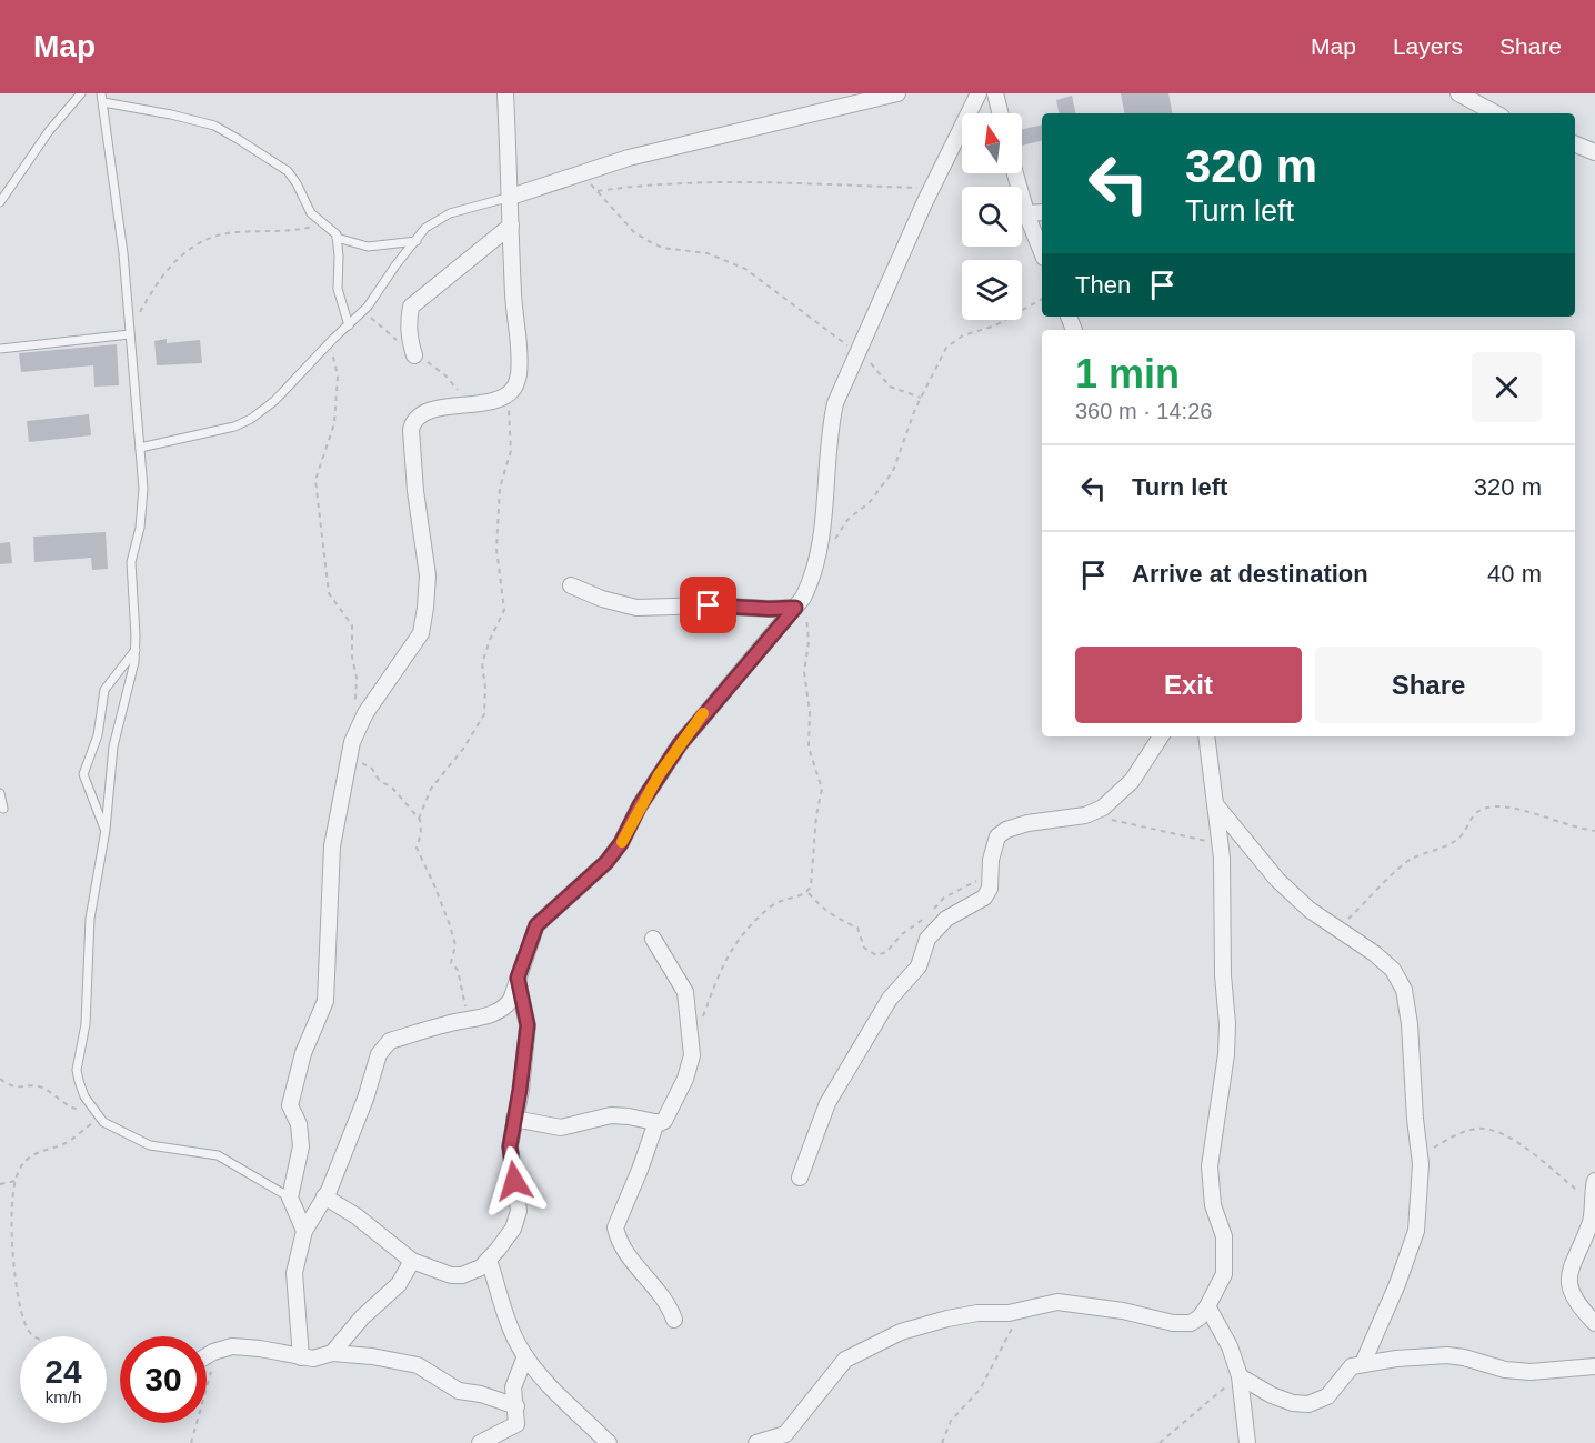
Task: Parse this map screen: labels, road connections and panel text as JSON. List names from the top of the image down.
{
  "north": "top",
  "page": {
    "header": "Map",
    "nav": ["Map", "Layers", "Share"],
    "turn": ["320 m", "Turn left"],
    "then": "Then",
    "heading": ["1 min", "360 m · 14:26"],
    "list": [
      {
        "name": "Turn left",
        "value": "320 m"
      },
      {
        "name": "Arrive at destination",
        "value": "40 m"
      }
    ],
    "buttons": ["Exit", "Share"],
    "speed": "24 km/h",
    "limit": "30"
  }
}
